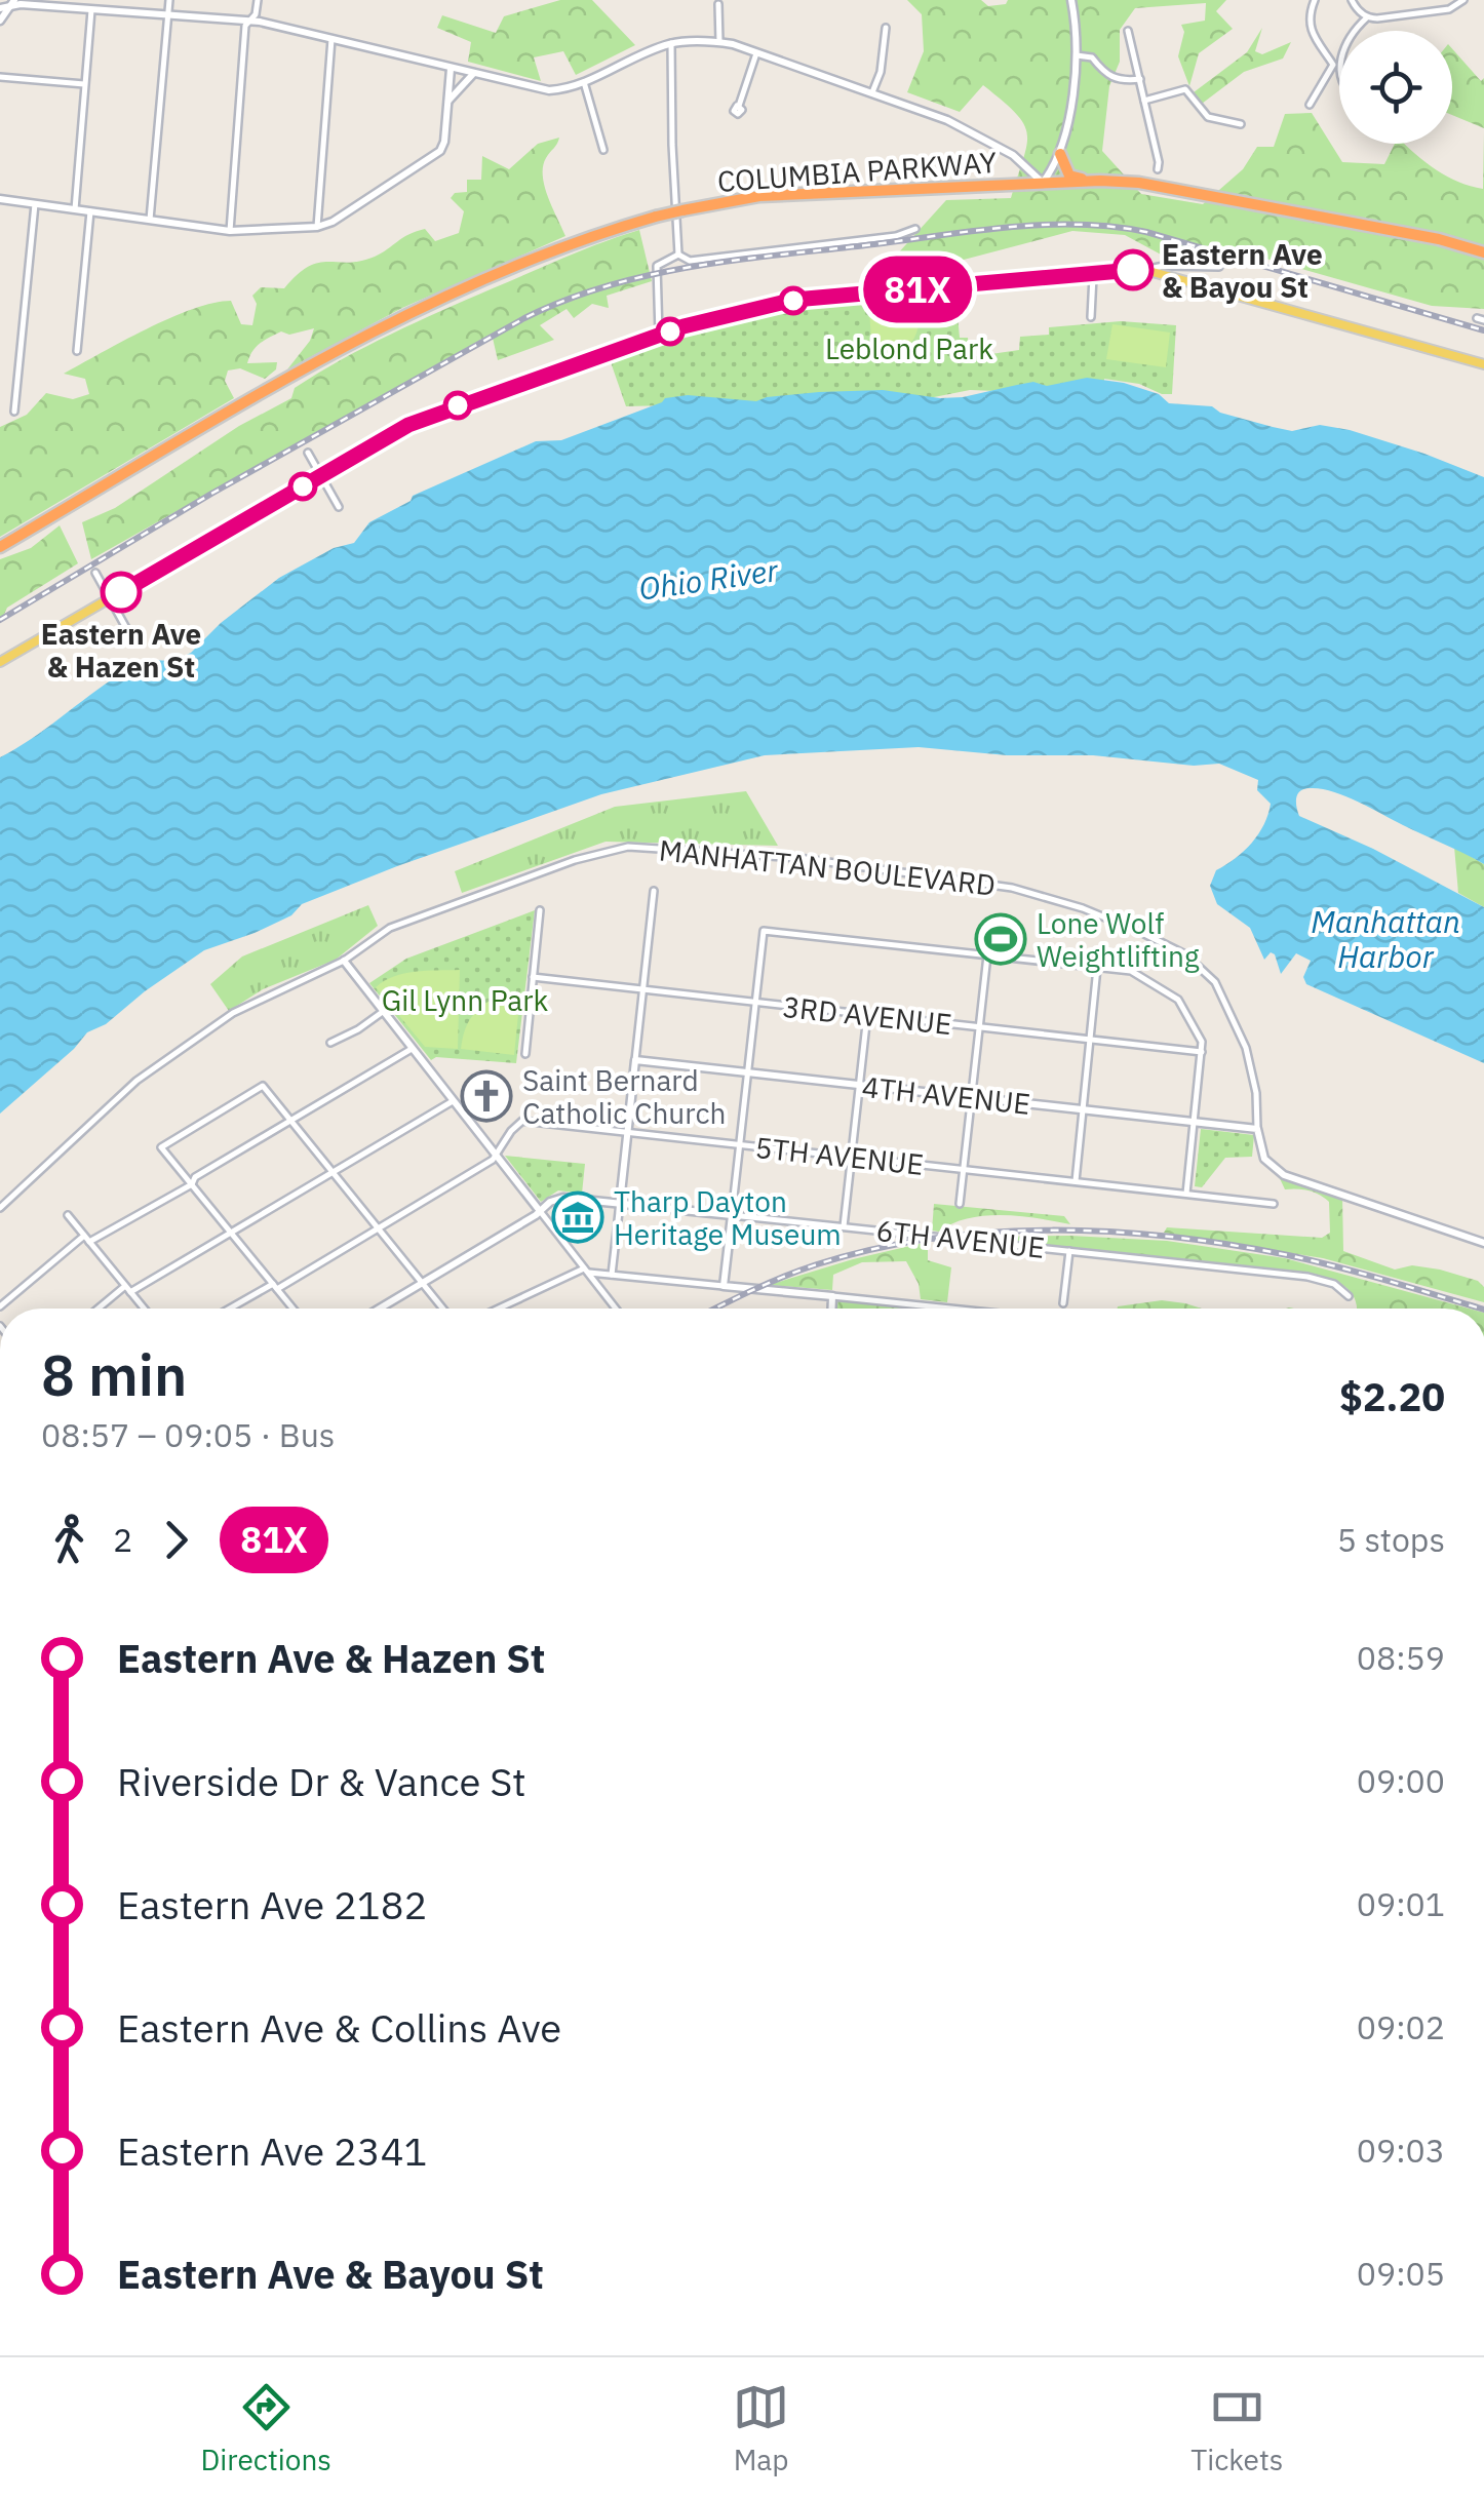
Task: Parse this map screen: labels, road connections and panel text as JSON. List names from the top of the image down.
{
  "streets": {
    "highway": ["COLUMBIA PARKWAY"],
    "street": [
      "MANHATTAN BOULEVARD",
      "3RD AVENUE",
      "4TH AVENUE",
      "5TH AVENUE",
      "6TH AVENUE"
    ]
  },
  "crossings": [
    ["MANHATTAN BOULEVARD", "4TH AVENUE"]
  ],
  "water": ["Ohio River", "Manhattan Harbor"],
  "parks": ["Leblond Park", "Gil Lynn Park"],
  "places": {
    "other": ["Eastern Ave & Bayou St", "Eastern Ave & Hazen St"],
    "sports": ["Lone Wolf Weightlifting"],
    "church": ["Saint Bernard Catholic Church"],
    "museum": ["Tharp Dayton Heritage Museum"]
  },
  "lines": ["bus line 81X"],
  "page": {
    "on_map": "81X",
    "heading": ["8 min", "08:57 – 09:05 · Bus", "$2.20"],
    "legs": ["2", "81X", "5 stops"],
    "list": [
      {
        "name": "Eastern Ave & Hazen St",
        "value": "08:59"
      },
      {
        "name": "Riverside Dr & Vance St",
        "value": "09:00"
      },
      {
        "name": "Eastern Ave 2182",
        "value": "09:01"
      },
      {
        "name": "Eastern Ave & Collins Ave",
        "value": "09:02"
      },
      {
        "name": "Eastern Ave 2341",
        "value": "09:03"
      },
      {
        "name": "Eastern Ave & Bayou St",
        "value": "09:05"
      }
    ],
    "tabs": ["Directions", "Map", "Tickets"]
  }
}
